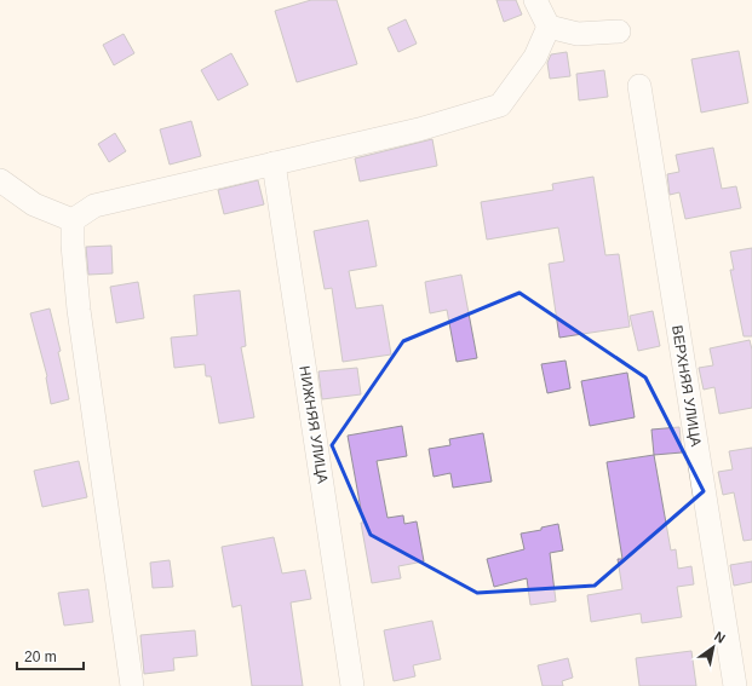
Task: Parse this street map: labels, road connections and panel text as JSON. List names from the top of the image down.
{
  "streets": {
    "street": ["ВЕРХНЯЯ УЛИЦА", "НИЖНЯЯ УЛИЦА"]
  },
  "scale_bar": "20 m",
  "north": "top right"
}
